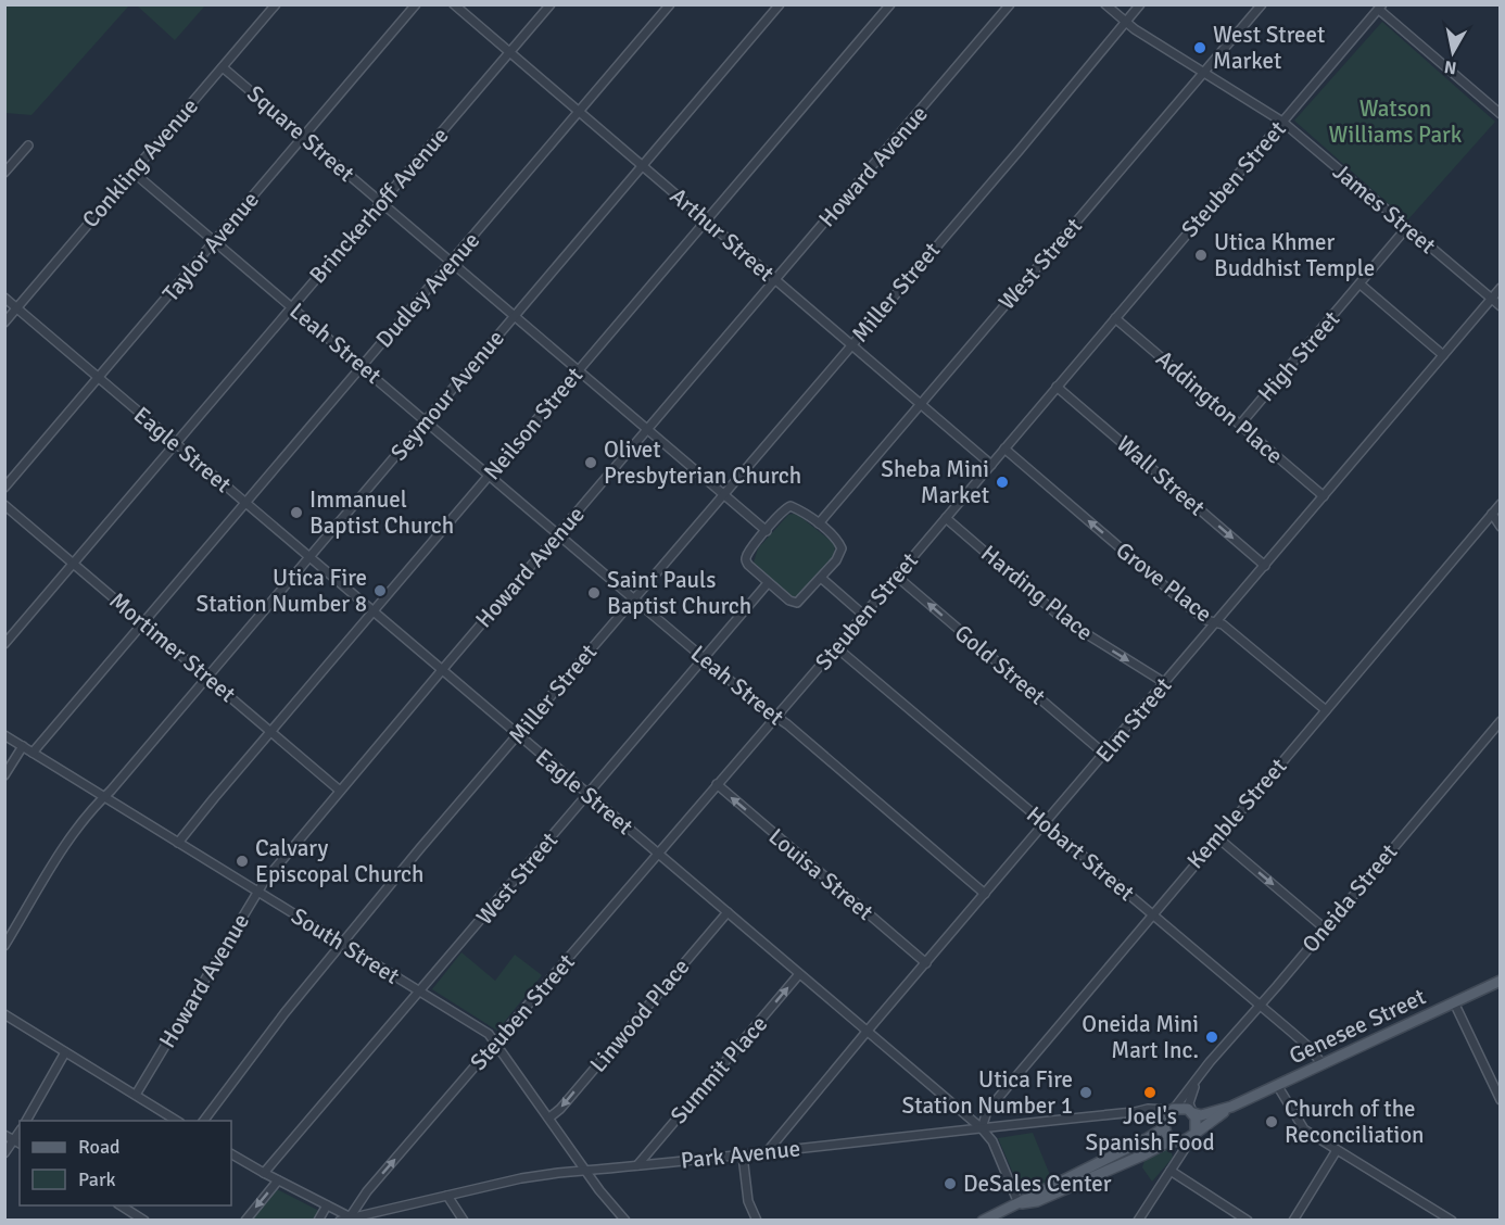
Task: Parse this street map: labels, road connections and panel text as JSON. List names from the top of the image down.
{
  "streets": {
    "main road": ["Genesee Street"],
    "street": [
      "Square Street",
      "Conkling Avenue",
      "Howard Avenue",
      "Steuben Street",
      "Brinckerhoff Avenue",
      "James Street",
      "Arthur Street",
      "Taylor Avenue",
      "West Street",
      "Dudley Avenue",
      "Miller Street",
      "Leah Street",
      "High Street",
      "Seymour Avenue",
      "Addington Place",
      "Neilson Street",
      "Eagle Street",
      "Wall Street",
      "Grove Place",
      "Harding Place",
      "Mortimer Street",
      "Gold Street",
      "Elm Street",
      "Kemble Street",
      "Hobart Street",
      "Louisa Street",
      "Oneida Street",
      "South Street",
      "Linwood Place",
      "Summit Place",
      "Park Avenue"
    ]
  },
  "crossings": [
    ["Square Street", "Conkling Avenue"],
    ["Square Street", "Howard Avenue"],
    ["Square Street", "Brinckerhoff Avenue"],
    ["Square Street", "Taylor Avenue"],
    ["Square Street", "West Street"],
    ["Square Street", "Dudley Avenue"],
    ["Square Street", "Miller Street"],
    ["Square Street", "Seymour Avenue"],
    ["Square Street", "Neilson Street"],
    ["Conkling Avenue", "Leah Street"],
    ["Conkling Avenue", "Eagle Street"],
    ["Howard Avenue", "Arthur Street"],
    ["Howard Avenue", "Leah Street"],
    ["Howard Avenue", "Eagle Street"],
    ["Howard Avenue", "Mortimer Street"],
    ["Howard Avenue", "South Street"],
    ["Steuben Street", "James Street"],
    ["Steuben Street", "Arthur Street"],
    ["Steuben Street", "Leah Street"],
    ["Steuben Street", "Addington Place"],
    ["Steuben Street", "Eagle Street"],
    ["Steuben Street", "Wall Street"],
    ["Steuben Street", "Grove Place"],
    ["Steuben Street", "Harding Place"],
    ["Steuben Street", "Gold Street"],
    ["Steuben Street", "Hobart Street"],
    ["Steuben Street", "Louisa Street"],
    ["Steuben Street", "South Street"],
    ["Steuben Street", "Park Avenue"],
    ["Brinckerhoff Avenue", "Arthur Street"],
    ["Brinckerhoff Avenue", "Leah Street"],
    ["Brinckerhoff Avenue", "Eagle Street"],
    ["Brinckerhoff Avenue", "Mortimer Street"],
    ["James Street", "West Street"],
    ["James Street", "Miller Street"],
    ["James Street", "High Street"],
    ["James Street", "Elm Street"],
    ["Arthur Street", "West Street"],
    ["Arthur Street", "Dudley Avenue"],
    ["Arthur Street", "Miller Street"],
    ["Arthur Street", "Seymour Avenue"],
    ["Arthur Street", "Neilson Street"],
    ["Taylor Avenue", "Leah Street"],
    ["Taylor Avenue", "Eagle Street"],
    ["West Street", "Leah Street"],
    ["West Street", "Eagle Street"],
    ["West Street", "South Street"],
    ["Dudley Avenue", "Leah Street"],
    ["Dudley Avenue", "Eagle Street"],
    ["Dudley Avenue", "Mortimer Street"],
    ["Dudley Avenue", "South Street"],
    ["Miller Street", "Leah Street"],
    ["Miller Street", "Eagle Street"],
    ["Miller Street", "South Street"],
    ["Leah Street", "Seymour Avenue"],
    ["Leah Street", "Neilson Street"],
    ["Leah Street", "Elm Street"],
    ["High Street", "Addington Place"],
    ["Seymour Avenue", "Eagle Street"],
    ["Seymour Avenue", "Mortimer Street"],
    ["Seymour Avenue", "South Street"],
    ["Addington Place", "Elm Street"],
    ["Neilson Street", "Eagle Street"],
    ["Neilson Street", "Mortimer Street"],
    ["Neilson Street", "South Street"],
    ["Eagle Street", "Elm Street"],
    ["Eagle Street", "Kemble Street"],
    ["Eagle Street", "Linwood Place"],
    ["Eagle Street", "Summit Place"],
    ["Eagle Street", "Park Avenue"],
    ["Wall Street", "Elm Street"],
    ["Grove Place", "Elm Street"],
    ["Grove Place", "Kemble Street"],
    ["Harding Place", "Elm Street"],
    ["Gold Street", "Elm Street"],
    ["Elm Street", "Hobart Street"],
    ["Elm Street", "Louisa Street"],
    ["Elm Street", "Park Avenue"],
    ["Kemble Street", "Hobart Street"],
    ["Kemble Street", "Park Avenue"],
    ["Hobart Street", "Oneida Street"],
    ["Hobart Street", "Genesee Street"],
    ["Oneida Street", "Genesee Street"],
    ["Oneida Street", "Park Avenue"],
    ["South Street", "Linwood Place"],
    ["South Street", "Park Avenue"],
    ["Genesee Street", "Park Avenue"],
    ["Summit Place", "Park Avenue"]
  ],
  "one_way": [
    "Wall Street",
    "Grove Place",
    "Harding Place",
    "Gold Street",
    "Louisa Street",
    "Linwood Place",
    "Summit Place"
  ],
  "parks": ["Watson Williams Park"],
  "places": [
    "West Street Market",
    "Utica Khmer Buddhist Temple",
    "Olivet Presbyterian Church",
    "Sheba Mini Market",
    "Immanuel Baptist Church",
    "Utica Fire Station Number 8",
    "Saint Pauls Baptist Church",
    "Calvary Episcopal Church",
    "Oneida Mini Mart Inc.",
    "Utica Fire Station Number 1",
    "Joel's Spanish Food",
    "Church of the Reconciliation",
    "DeSales Center"
  ],
  "legend": ["Road", "Park"],
  "north": "bottom"
}
